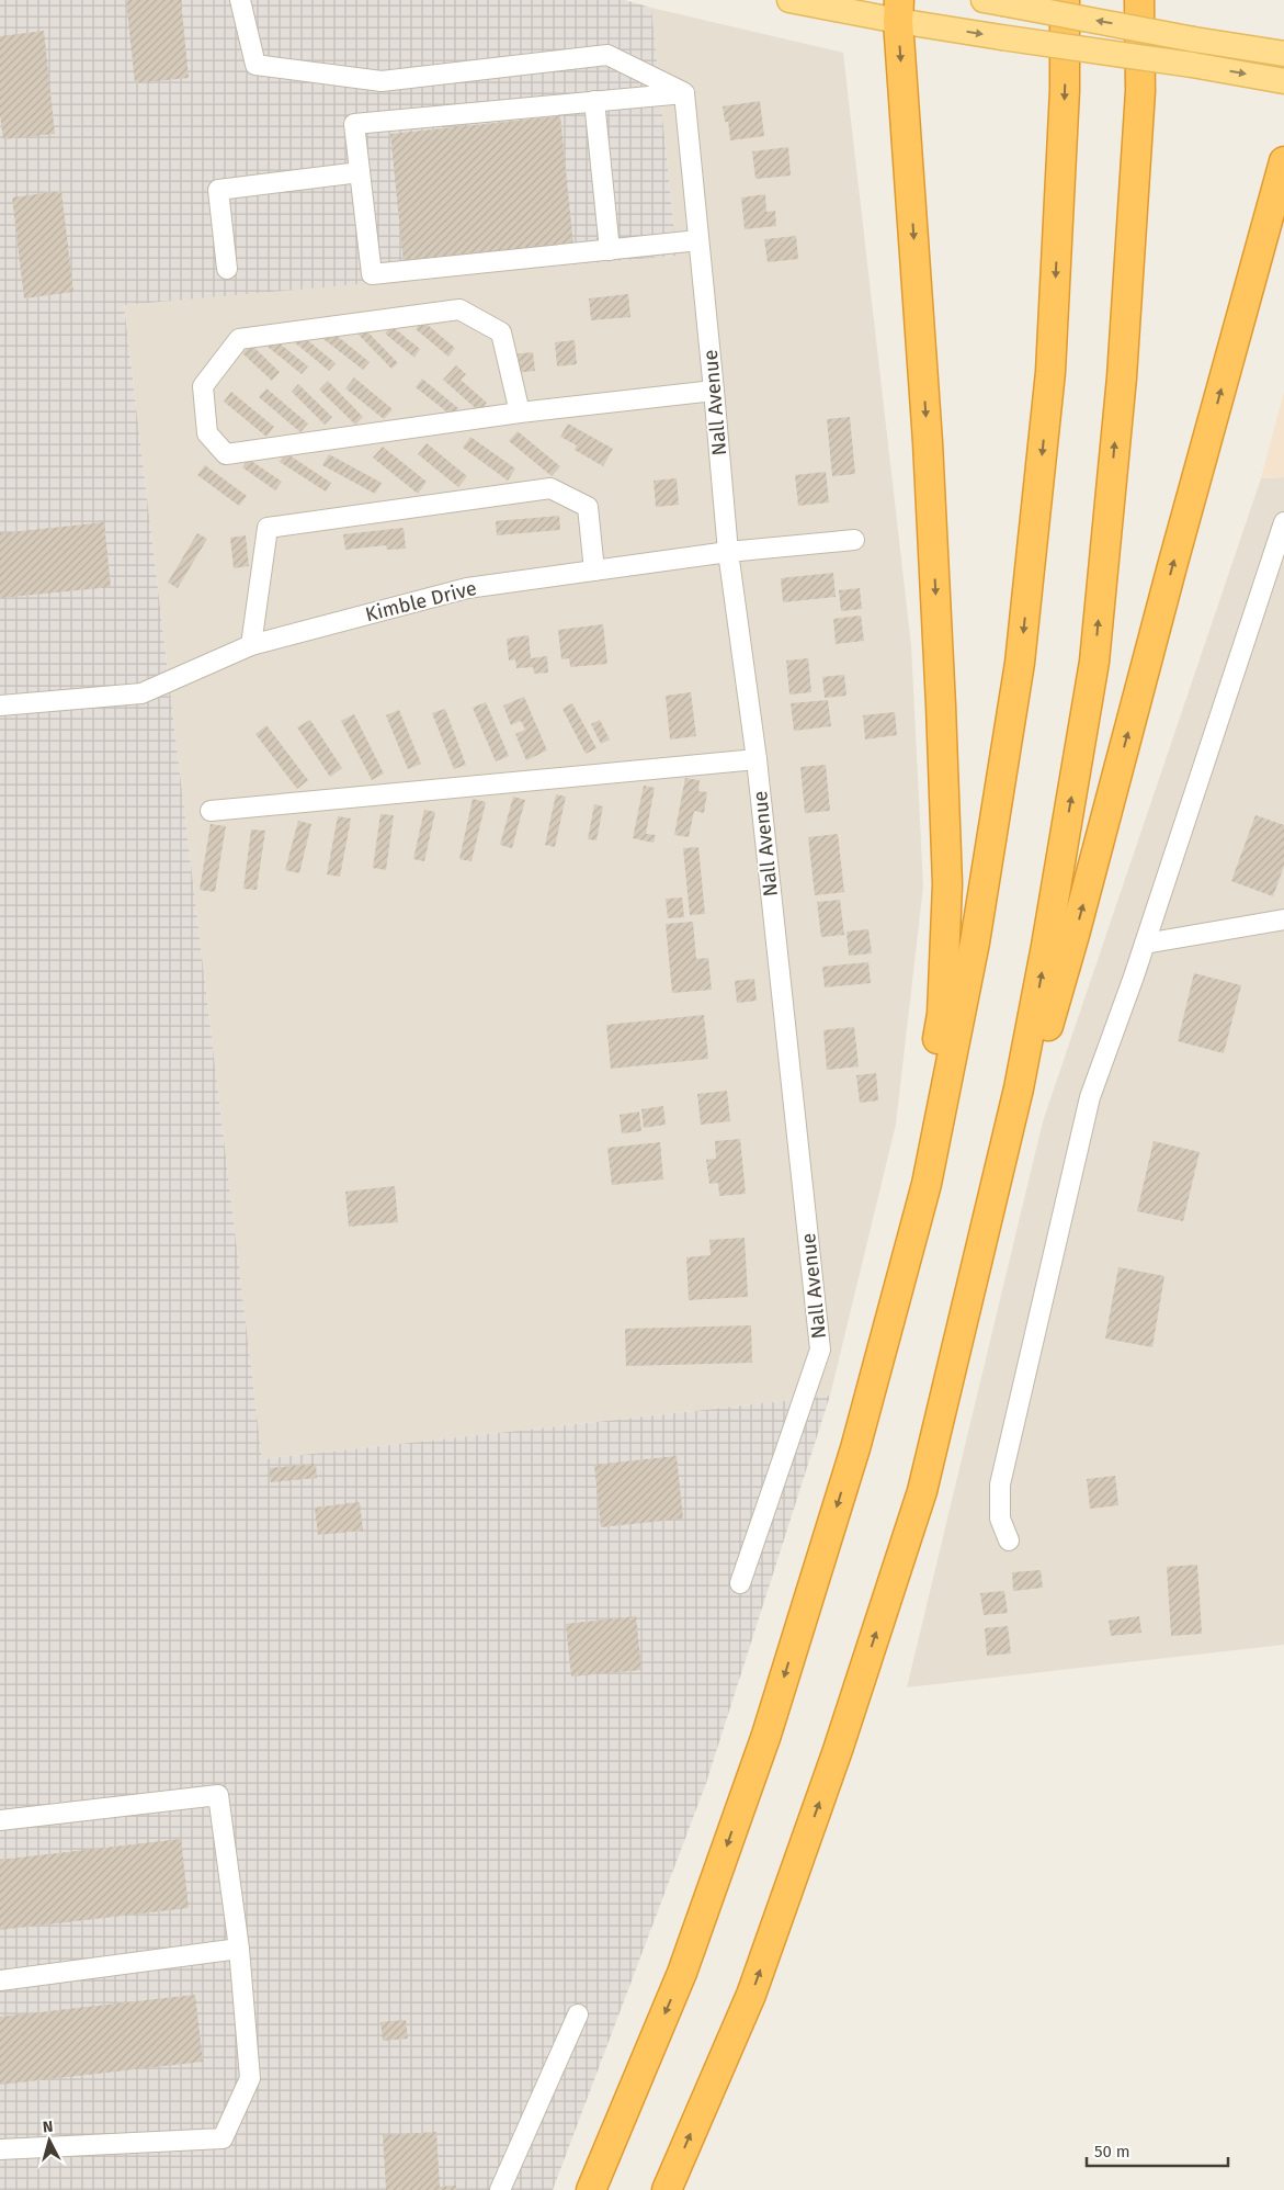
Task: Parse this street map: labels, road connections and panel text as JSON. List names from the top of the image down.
{
  "streets": {
    "street": ["Nall Avenue", "Kimble Drive"]
  },
  "crossings": [
    ["Nall Avenue", "Kimble Drive"]
  ],
  "scale_bar": "50 m",
  "north": "top"
}
